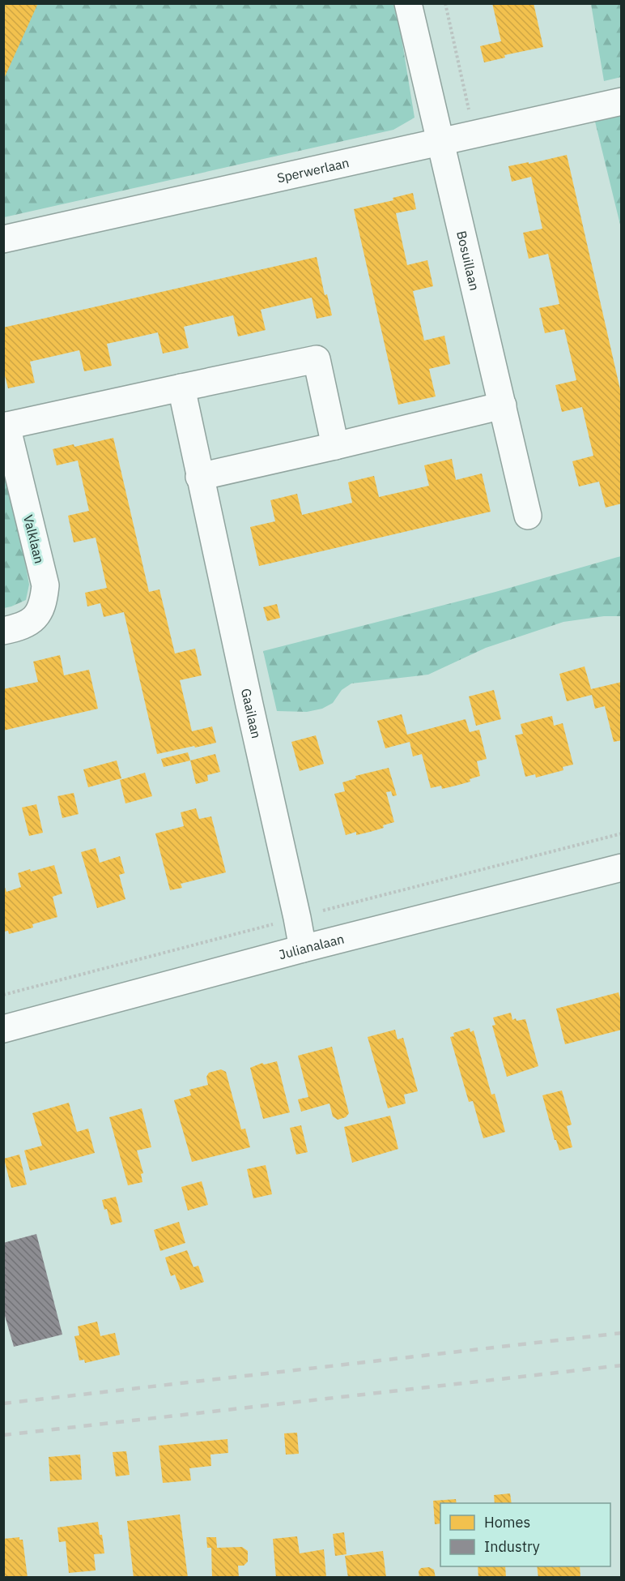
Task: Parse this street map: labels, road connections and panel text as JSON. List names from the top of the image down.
{
  "streets": {
    "street": [
      "Sperwerlaan",
      "Bosuillaan",
      "Valklaan",
      "Gaailaan",
      "Julianalaan"
    ]
  },
  "crossings": [
    ["Sperwerlaan", "Bosuillaan"],
    ["Valklaan", "Gaailaan"],
    ["Gaailaan", "Julianalaan"]
  ],
  "legend": ["Homes", "Industry"]
}
